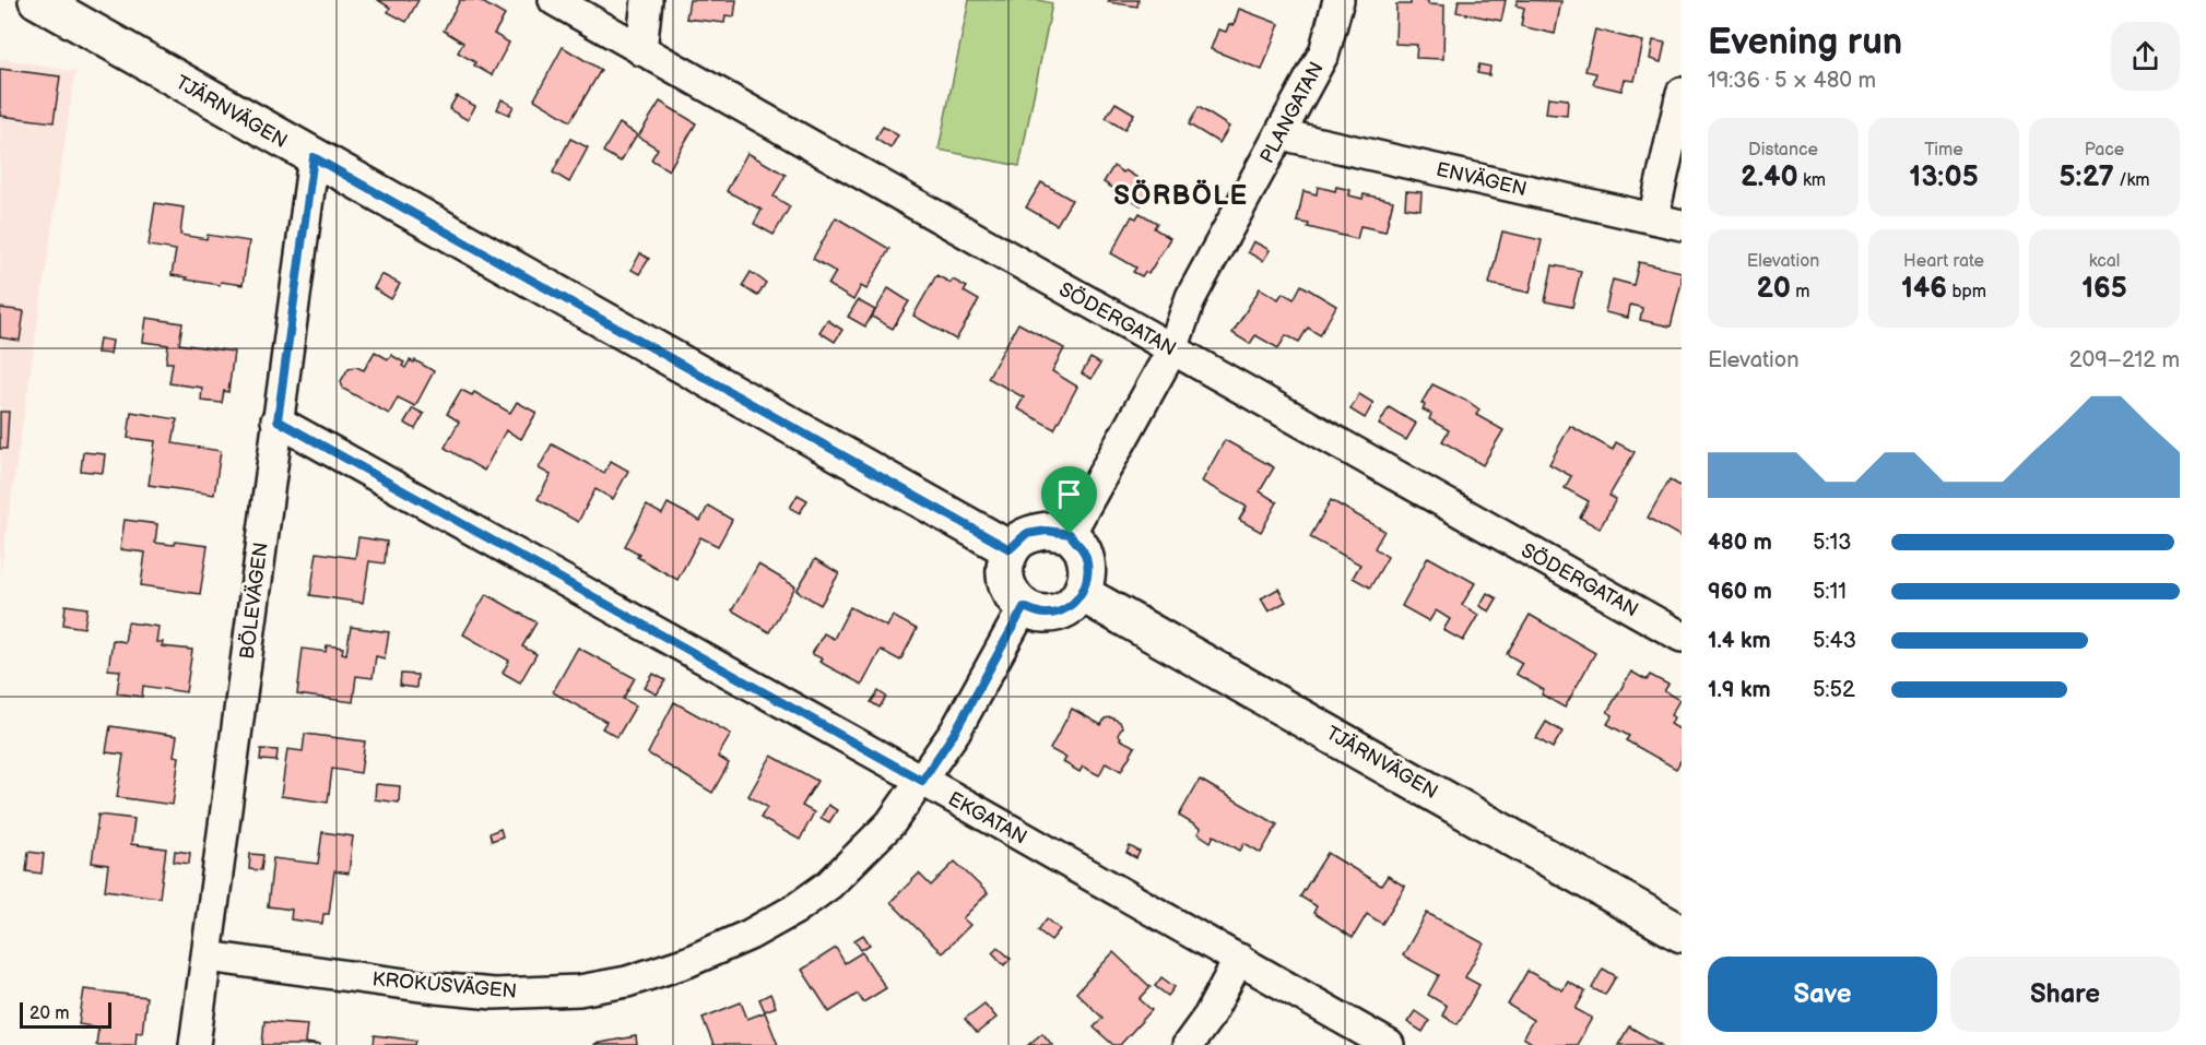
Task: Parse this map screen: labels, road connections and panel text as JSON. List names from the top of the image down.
{
  "streets": {
    "street": [
      "TJÄRNVÄGEN",
      "PLANGATAN",
      "ENVÄGEN",
      "SÖDERGATAN",
      "BÖLEVÄGEN",
      "EKGATAN",
      "KROKUSVÄGEN"
    ]
  },
  "crossings": [
    ["TJÄRNVÄGEN", "PLANGATAN"],
    ["TJÄRNVÄGEN", "BÖLEVÄGEN"],
    ["TJÄRNVÄGEN", "KROKUSVÄGEN"],
    ["PLANGATAN", "ENVÄGEN"],
    ["PLANGATAN", "SÖDERGATAN"],
    ["PLANGATAN", "KROKUSVÄGEN"],
    ["BÖLEVÄGEN", "EKGATAN"],
    ["BÖLEVÄGEN", "KROKUSVÄGEN"],
    ["EKGATAN", "KROKUSVÄGEN"]
  ],
  "districts": ["SÖRBÖLE"],
  "scale_bar": "20 m",
  "page": {
    "heading": ["Evening run", "19:36 · 5 × 480 m"],
    "stats": [
      ["Distance", "2.40 km"],
      ["Time", "13:05"],
      ["Pace", "5:27 /km"],
      ["Elevation", "20 m"],
      ["Heart rate", "146 bpm"],
      ["kcal", "165"]
    ],
    "chart": ["Elevation", "209–212 m"],
    "list": [
      {
        "name": "480 m",
        "note": "5:13"
      },
      {
        "name": "960 m",
        "note": "5:11"
      },
      {
        "name": "1.4 km",
        "note": "5:43"
      },
      {
        "name": "1.9 km",
        "note": "5:52"
      }
    ],
    "buttons": ["Save", "Share"],
    "scale": "20 m"
  }
}
